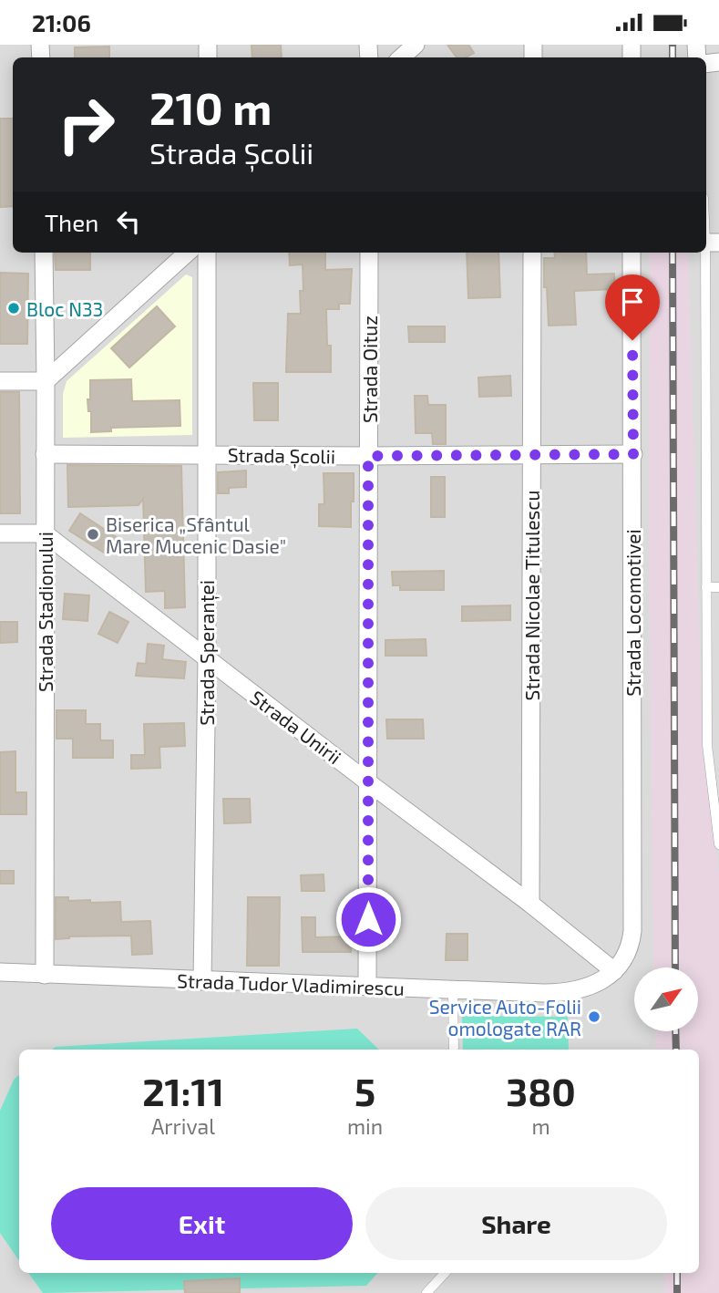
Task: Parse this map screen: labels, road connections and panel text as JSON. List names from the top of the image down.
{
  "streets": {
    "street": [
      "Strada Oituz",
      "Strada Școlii",
      "Strada Nicolae Titulescu",
      "Strada Stadionului",
      "Strada Locomotivei",
      "Strada Speranței",
      "Strada Unirii",
      "Strada Tudor Vladimirescu"
    ]
  },
  "crossings": [
    ["Strada Oituz", "Strada Școlii"],
    ["Strada Oituz", "Strada Unirii"],
    ["Strada Oituz", "Strada Tudor Vladimirescu"],
    ["Strada Școlii", "Strada Nicolae Titulescu"],
    ["Strada Școlii", "Strada Stadionului"],
    ["Strada Școlii", "Strada Locomotivei"],
    ["Strada Școlii", "Strada Speranței"],
    ["Strada Nicolae Titulescu", "Strada Unirii"],
    ["Strada Stadionului", "Strada Unirii"],
    ["Strada Stadionului", "Strada Tudor Vladimirescu"],
    ["Strada Locomotivei", "Strada Unirii"],
    ["Strada Locomotivei", "Strada Tudor Vladimirescu"],
    ["Strada Speranței", "Strada Unirii"],
    ["Strada Speranței", "Strada Tudor Vladimirescu"],
    ["Strada Unirii", "Strada Tudor Vladimirescu"]
  ],
  "places": ["Bloc N33", "Biserica „Sfântul Mare Mucenic Dasie\"", "Service Auto-Folii omologate RAR"],
  "north": "top right",
  "page": {
    "status": "21:06",
    "turn": ["210 m", "Strada Școlii"],
    "then": "Then",
    "eta": [
      "21:11",
      "Arrival",
      "5",
      "min",
      "380",
      "m"
    ],
    "buttons": ["Exit", "Share"]
  }
}
